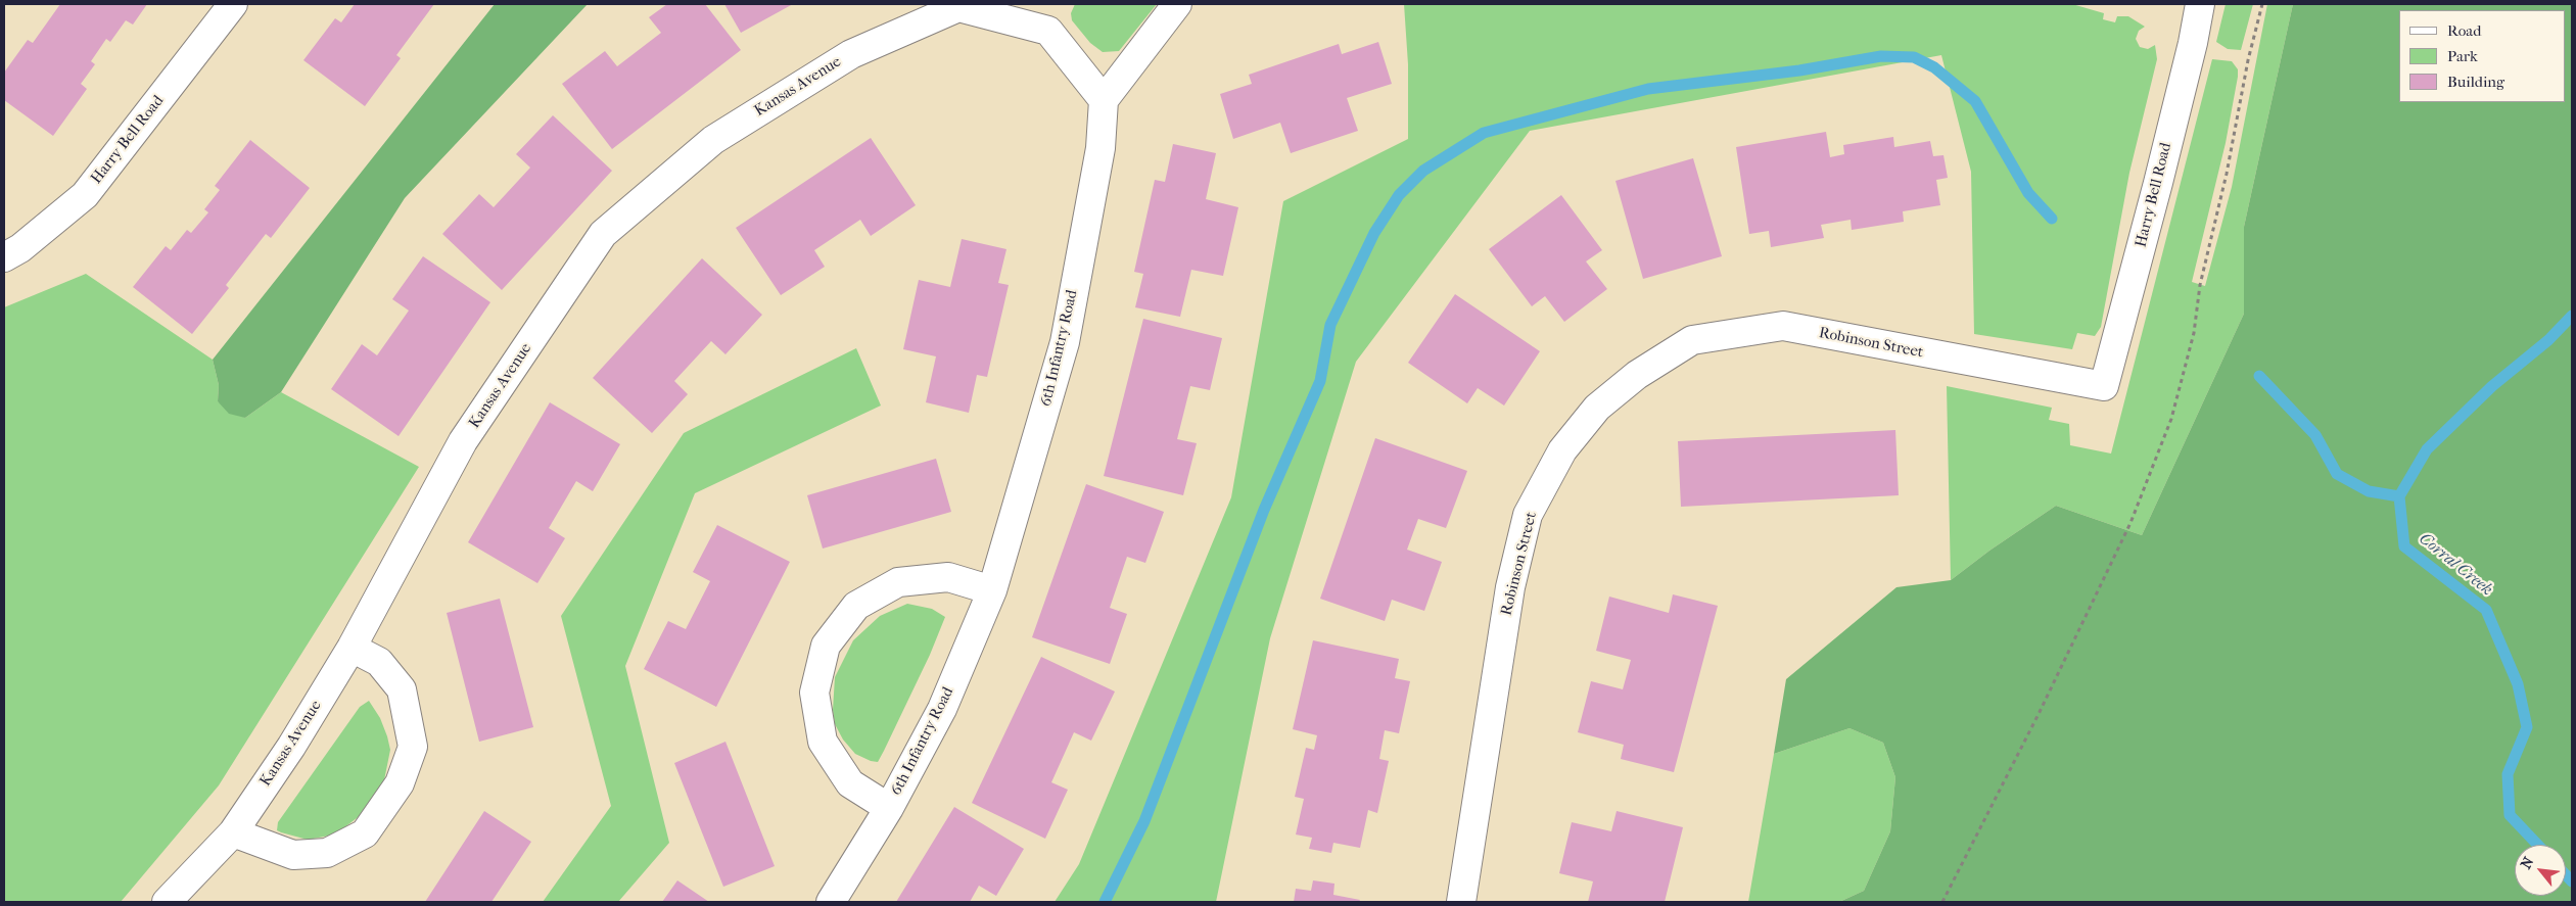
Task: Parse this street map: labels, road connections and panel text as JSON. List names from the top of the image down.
{
  "streets": {
    "street": [
      "Kansas Avenue",
      "Harry Bell Road",
      "Robinson Street",
      "6th Infantry Road"
    ]
  },
  "crossings": [
    ["Harry Bell Road", "Robinson Street"]
  ],
  "water": ["Corral Creek"],
  "legend": ["Road", "Park", "Building"],
  "north": "top left"
}
